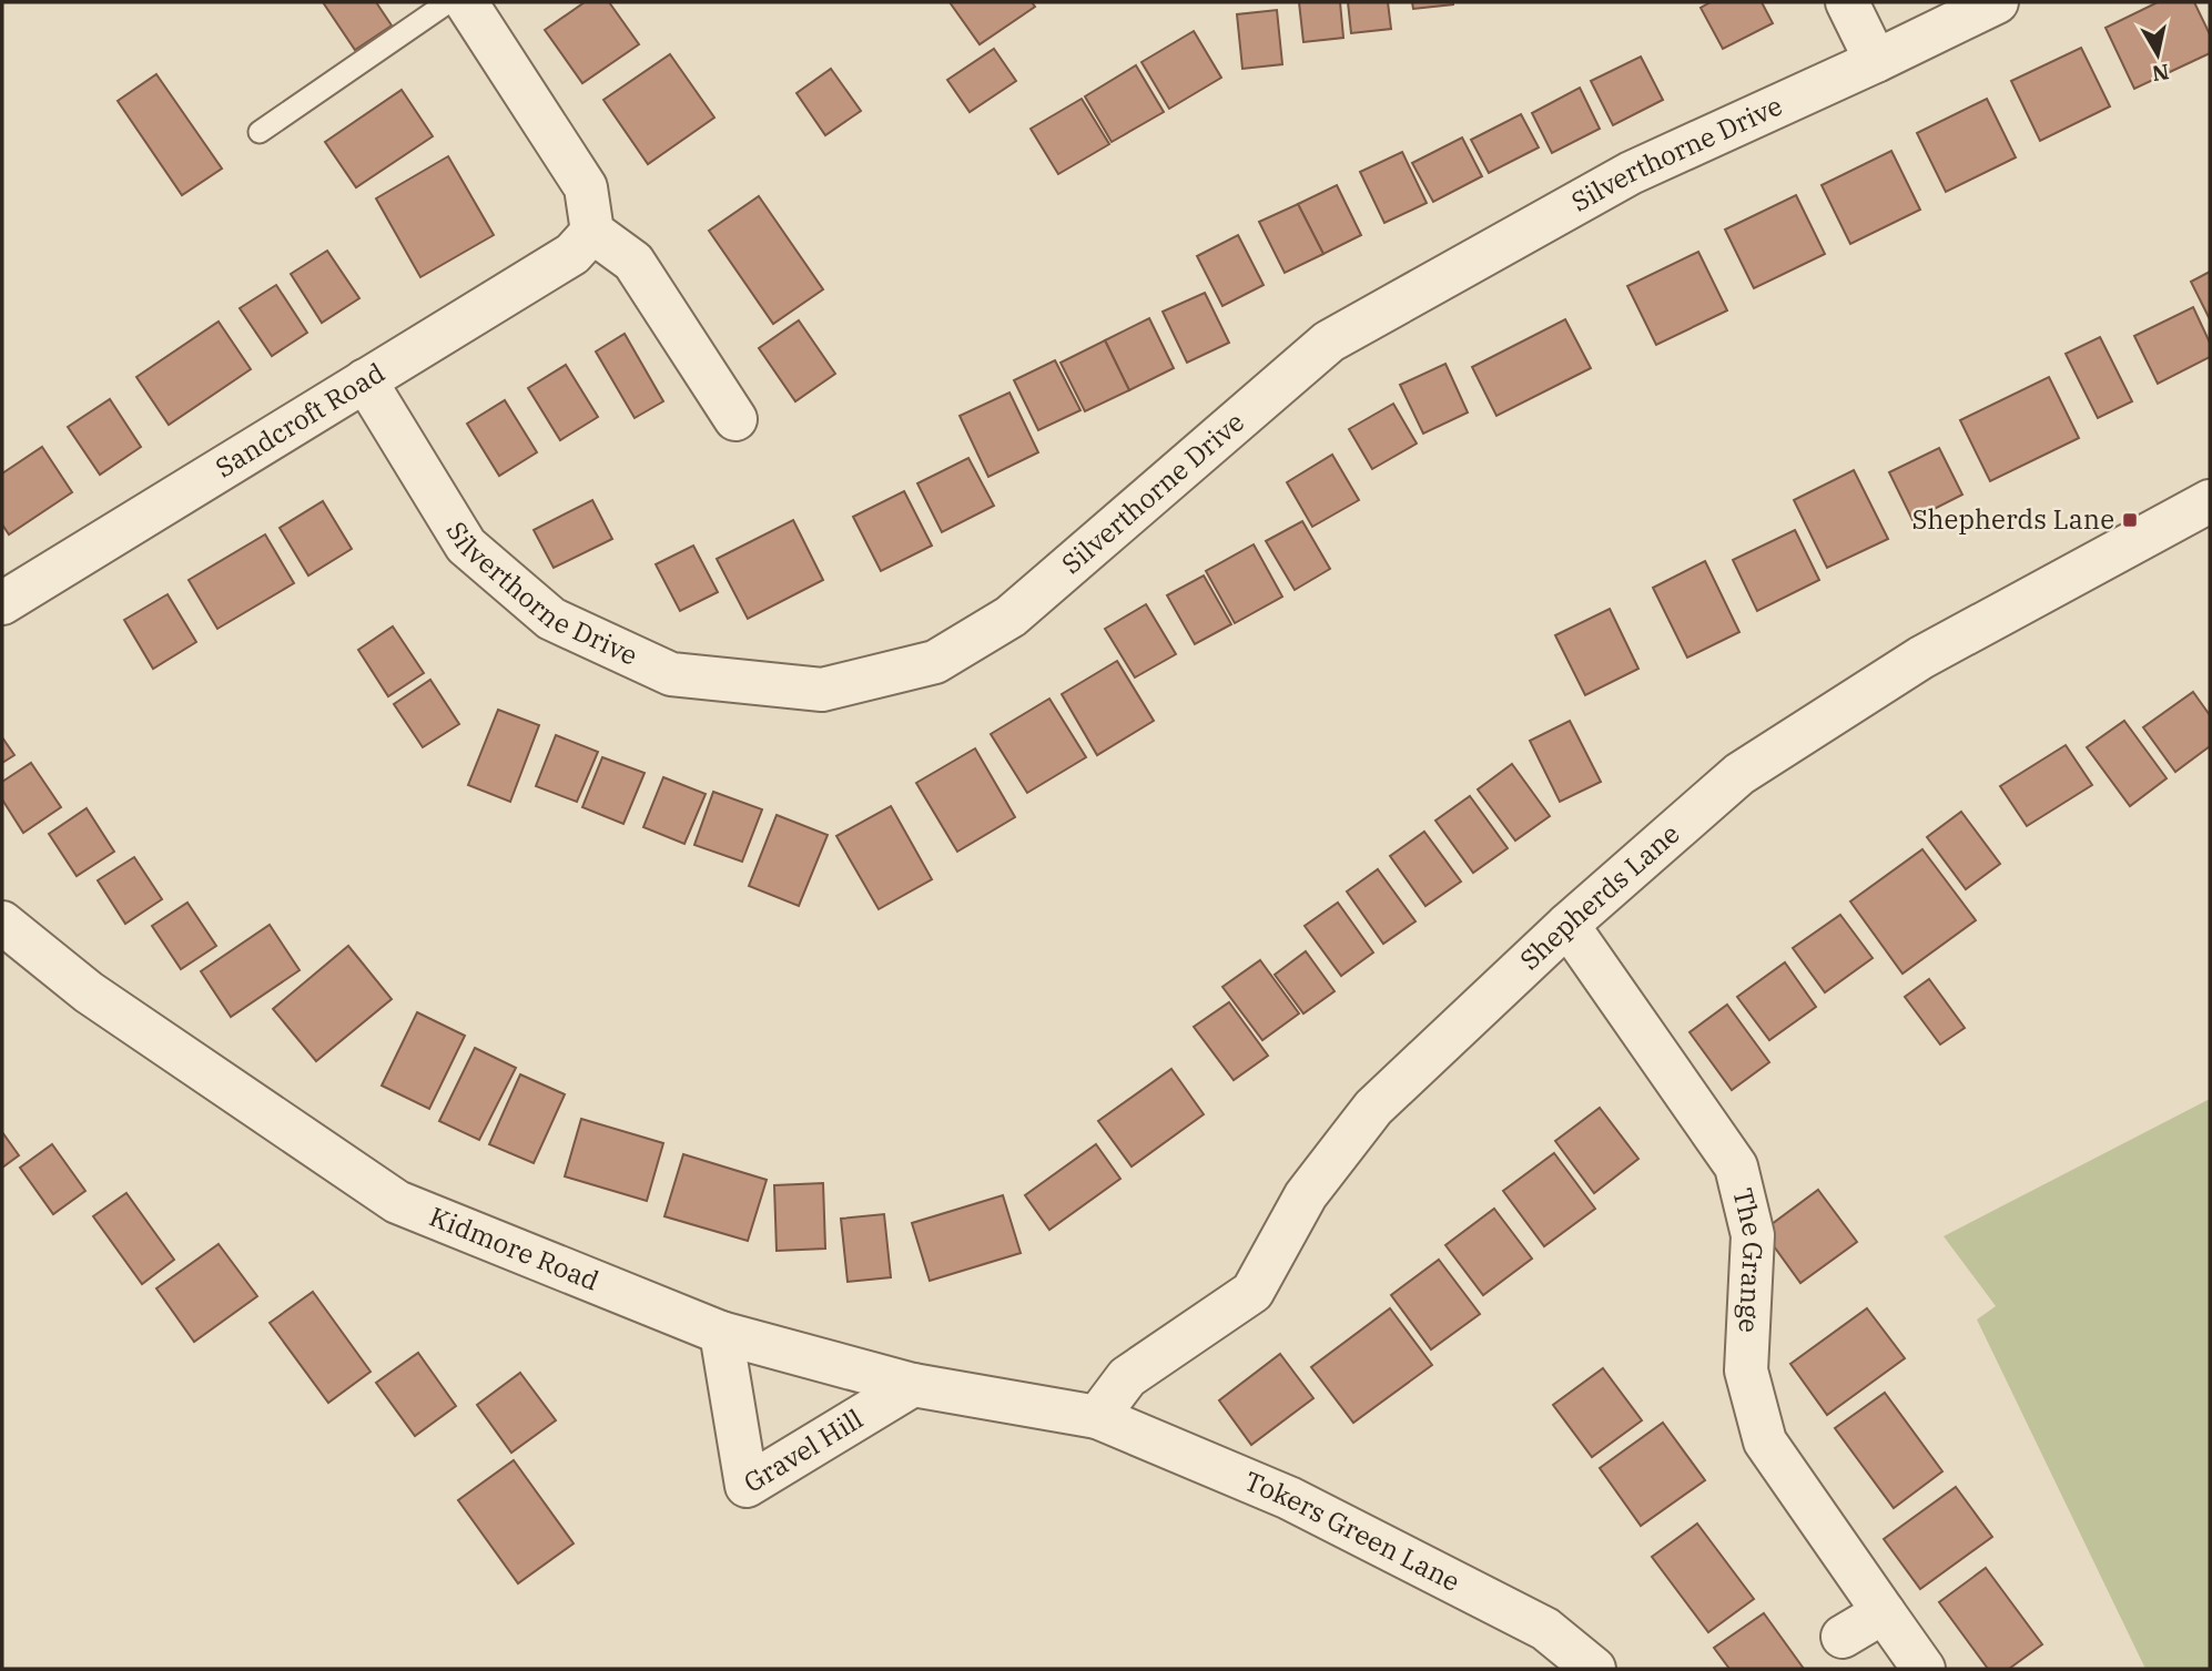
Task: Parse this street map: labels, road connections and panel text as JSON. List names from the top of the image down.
{
  "streets": {
    "street": [
      "Silverthorne Drive",
      "Sandcroft Road",
      "Shepherds Lane",
      "Kidmore Road",
      "The Grange",
      "Gravel Hill",
      "Tokers Green Lane"
    ]
  },
  "crossings": [
    ["Silverthorne Drive", "Sandcroft Road"],
    ["Shepherds Lane", "Kidmore Road"],
    ["Shepherds Lane", "The Grange"],
    ["Shepherds Lane", "Tokers Green Lane"],
    ["Kidmore Road", "Gravel Hill"],
    ["Kidmore Road", "Tokers Green Lane"]
  ],
  "places": {
    "transit": ["Shepherds Lane"]
  },
  "north": "bottom"
}
